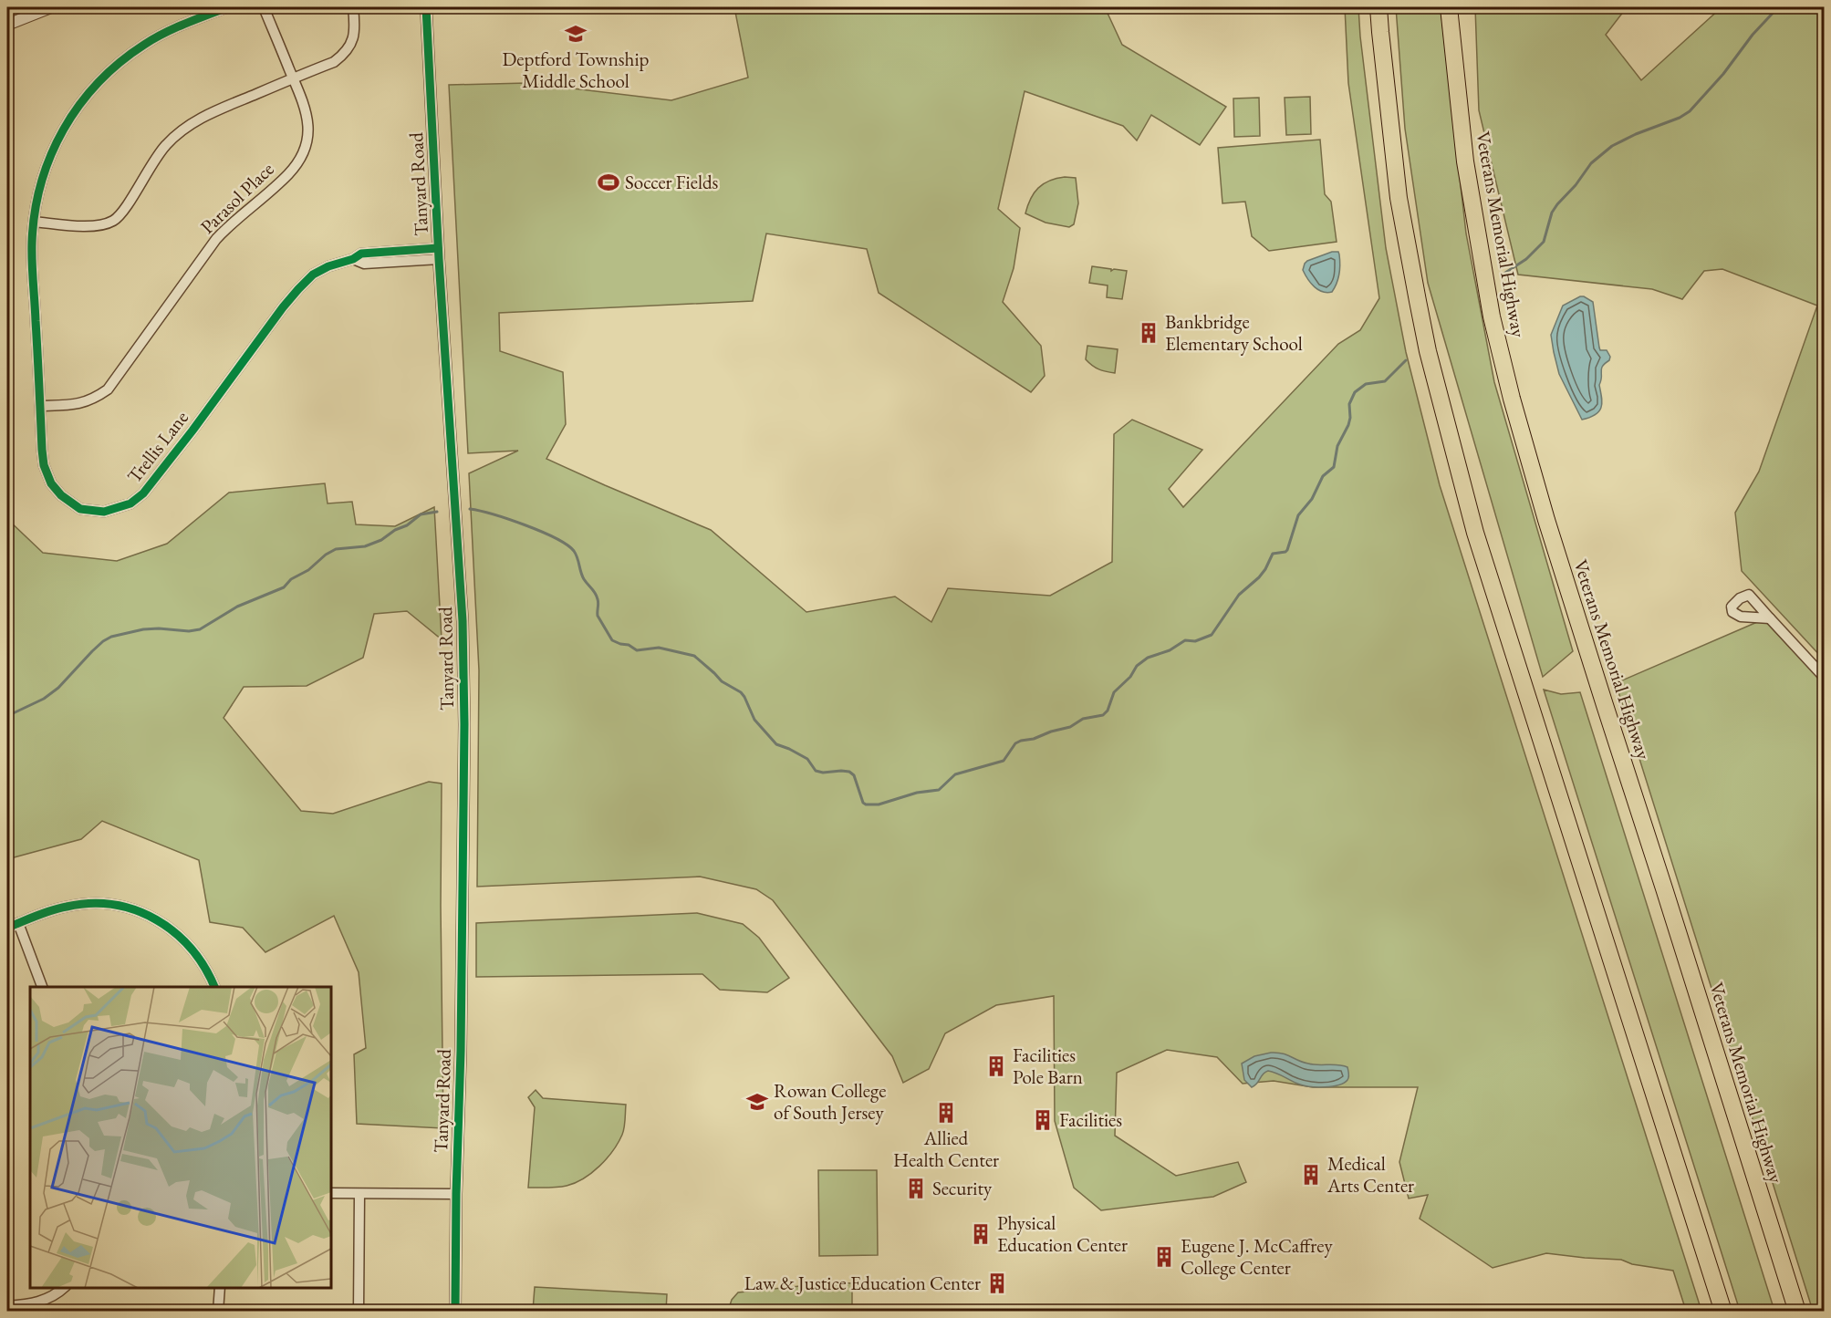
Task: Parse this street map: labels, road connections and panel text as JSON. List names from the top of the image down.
{
  "streets": {
    "highway": ["Veterans Memorial Highway"],
    "street": ["Tanyard Road", "Parasol Place", "Trellis Lane"]
  },
  "crossings": [
    ["Tanyard Road", "Trellis Lane"],
    ["Parasol Place", "Trellis Lane"]
  ],
  "places": {
    "school or university": ["Deptford Township Middle School", "Rowan College of South Jersey"],
    "sports": ["Soccer Fields"],
    "building": [
      "Bankbridge Elementary School",
      "Facilities Pole Barn",
      "Allied Health Center",
      "Facilities",
      "Medical Arts Center",
      "Security",
      "Physical Education Center",
      "Eugene J. McCaffrey College Center",
      "Law & Justice Education Center"
    ]
  }
}
